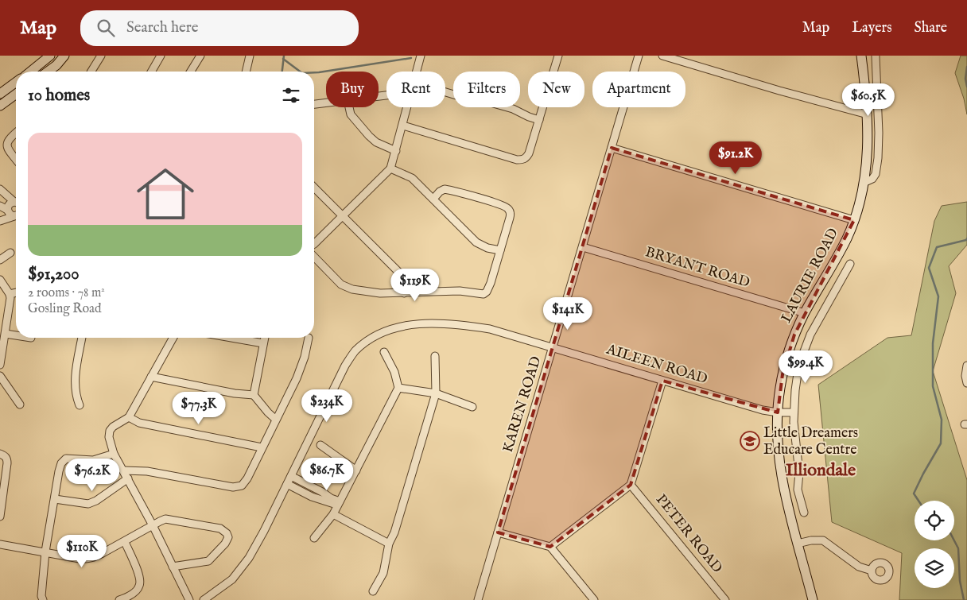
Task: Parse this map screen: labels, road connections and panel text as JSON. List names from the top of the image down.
{
  "streets": {
    "main road": ["LAURIE ROAD"],
    "street": [
      "BRYANT ROAD",
      "AILEEN ROAD",
      "KAREN ROAD",
      "PETER ROAD"
    ]
  },
  "crossings": [
    ["BRYANT ROAD", "LAURIE ROAD"],
    ["BRYANT ROAD", "KAREN ROAD"],
    ["LAURIE ROAD", "AILEEN ROAD"],
    ["AILEEN ROAD", "KAREN ROAD"]
  ],
  "districts": ["Illiondale"],
  "places": {
    "school or university": ["Little Dreamers Educare Centre"]
  },
  "page": {
    "header": "Map",
    "search": "Search here",
    "nav": ["Map", "Layers", "Share"],
    "chip": [
      "Buy",
      "Rent",
      "Filters",
      "New",
      "Apartment"
    ],
    "heading": "10 homes",
    "price": [
      "$60.5K",
      "$91.2K",
      "$119K",
      "$141K",
      "$99.4K",
      "$234K",
      "$77.3K",
      "$86.7K",
      "$76.2K",
      "$110K"
    ],
    "list": [
      {
        "name": "$91,200",
        "note": "2 rooms · 78 m² · Gosling Road"
      }
    ]
  }
}
